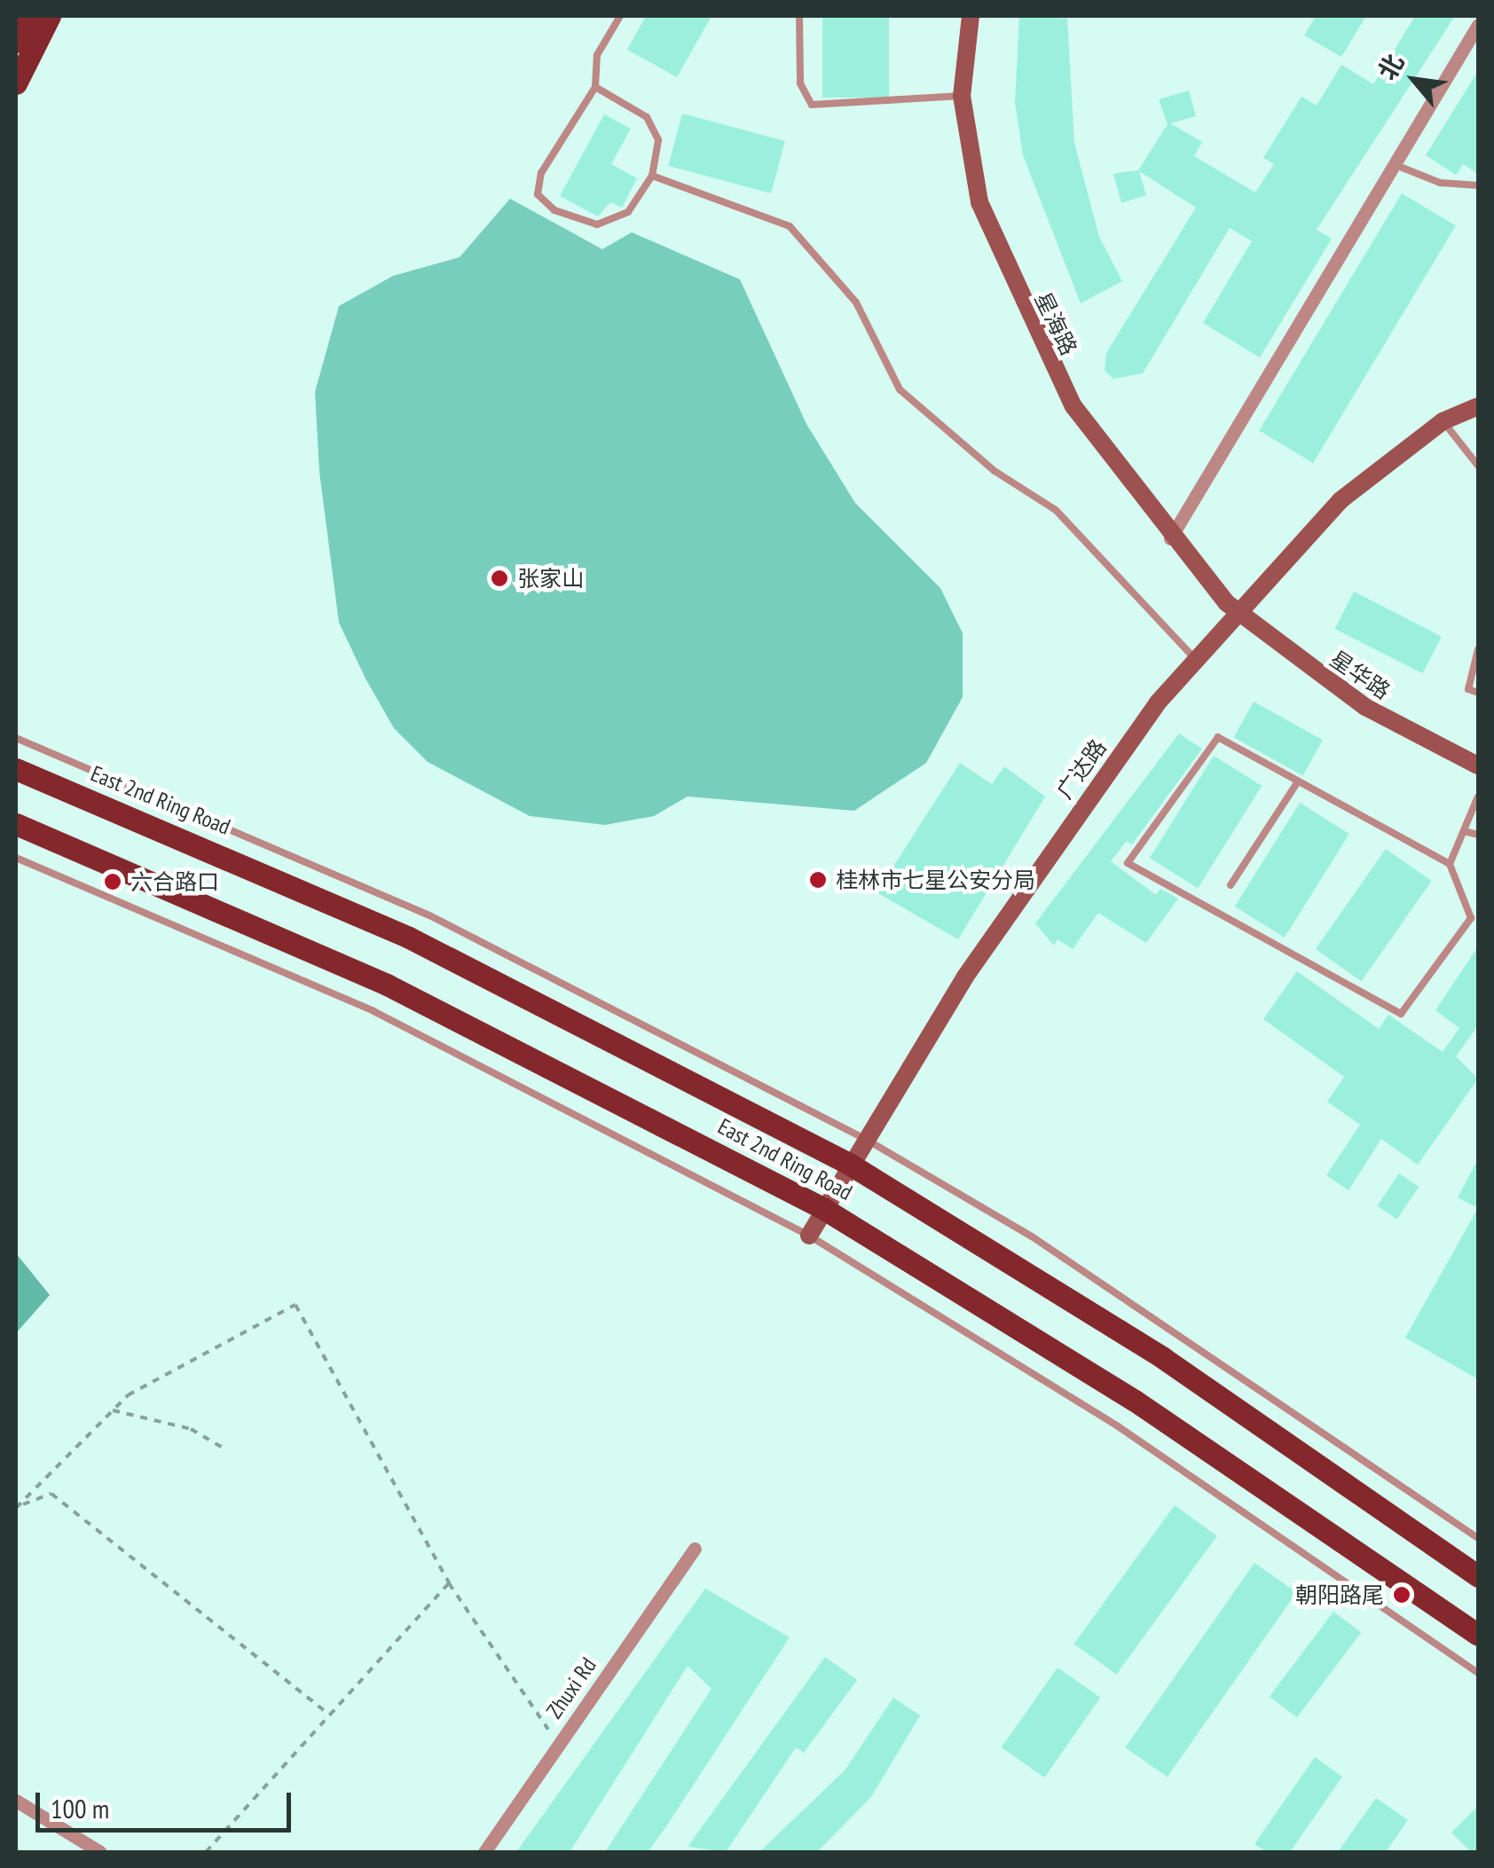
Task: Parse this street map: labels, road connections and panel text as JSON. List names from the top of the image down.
{
  "streets": {
    "main road": ["East 2nd Ring Road"],
    "street": [
      "星海路",
      "星华路",
      "广达路",
      "Zhuxi Rd"
    ]
  },
  "crossings": [
    ["星海路", "星华路"],
    ["星海路", "广达路"],
    ["星华路", "广达路"],
    ["广达路", "East 2nd Ring Road"]
  ],
  "places": [
    "张家山",
    "桂林市七星公安分局",
    "六合路口",
    "朝阳路尾"
  ],
  "scale_bar": "100 m",
  "north": "top left"
}
